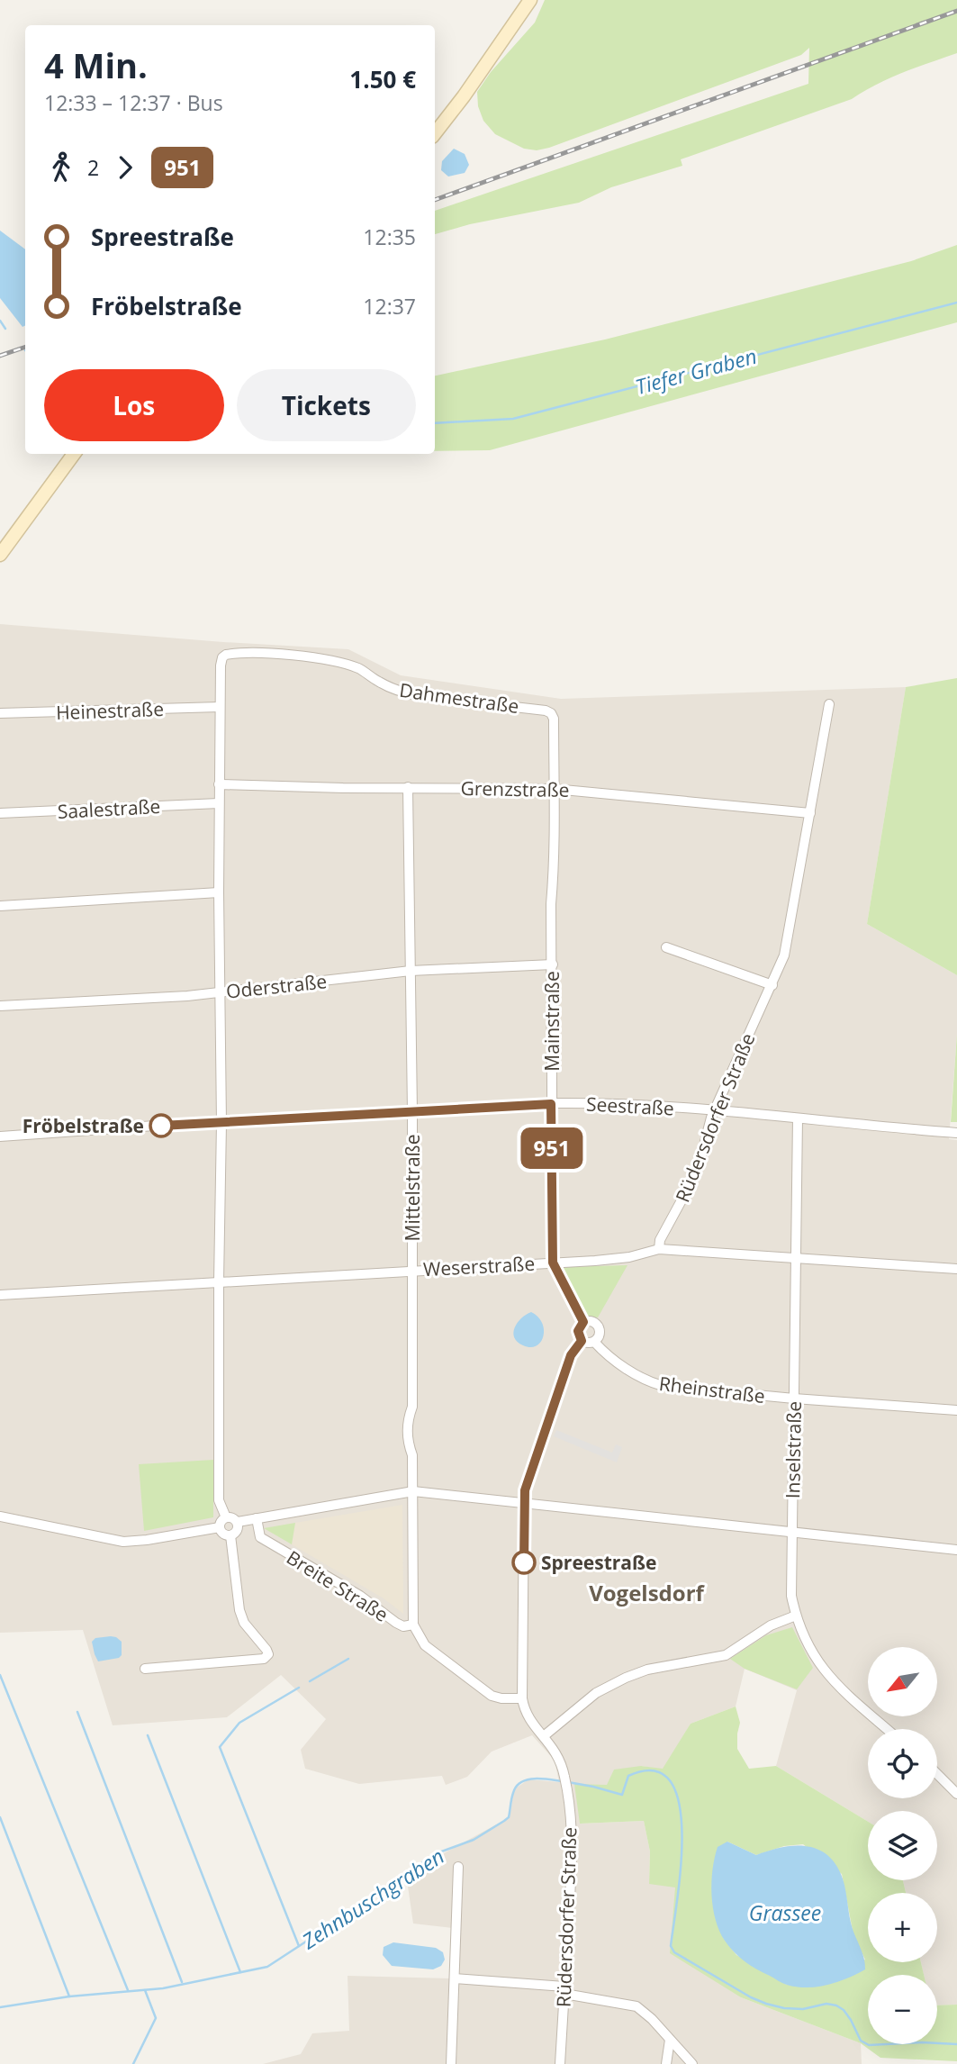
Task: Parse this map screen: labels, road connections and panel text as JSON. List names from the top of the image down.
{
  "streets": {
    "street": [
      "Dahmestraße",
      "Heinestraße",
      "Grenzstraße",
      "Saalestraße",
      "Oderstraße",
      "Mainstraße",
      "Seestraße",
      "Rüdersdorfer Straße",
      "Mittelstraße",
      "Weserstraße",
      "Rheinstraße",
      "Inselstraße",
      "Breite Straße"
    ]
  },
  "crossings": [
    ["Dahmestraße", "Heinestraße"],
    ["Dahmestraße", "Mainstraße"],
    ["Grenzstraße", "Mainstraße"],
    ["Grenzstraße", "Rüdersdorfer Straße"],
    ["Grenzstraße", "Mittelstraße"],
    ["Oderstraße", "Mainstraße"],
    ["Oderstraße", "Mittelstraße"],
    ["Mainstraße", "Seestraße"],
    ["Mainstraße", "Rüdersdorfer Straße"],
    ["Mainstraße", "Weserstraße"],
    ["Mainstraße", "Rheinstraße"],
    ["Seestraße", "Rüdersdorfer Straße"],
    ["Seestraße", "Mittelstraße"],
    ["Seestraße", "Inselstraße"],
    ["Rüdersdorfer Straße", "Weserstraße"],
    ["Rüdersdorfer Straße", "Rheinstraße"],
    ["Rüdersdorfer Straße", "Breite Straße"],
    ["Mittelstraße", "Weserstraße"],
    ["Mittelstraße", "Breite Straße"],
    ["Weserstraße", "Inselstraße"],
    ["Rheinstraße", "Inselstraße"]
  ],
  "districts": ["Vogelsdorf"],
  "water": ["Tiefer Graben", "Zehnbuschgraben", "Grassee"],
  "places": ["Fröbelstraße", "Spreestraße"],
  "lines": ["bus line 951"],
  "north": "bottom left",
  "page": {
    "on_map": "951",
    "heading": ["4 Min.", "12:33 – 12:37 · Bus", "1.50 €"],
    "legs": ["2", "951"],
    "list": [
      {
        "name": "Spreestraße",
        "value": "12:35"
      },
      {
        "name": "Fröbelstraße",
        "value": "12:37"
      }
    ],
    "buttons": ["Los", "Tickets"],
    "map_buttons": ["+", "−"]
  }
}
